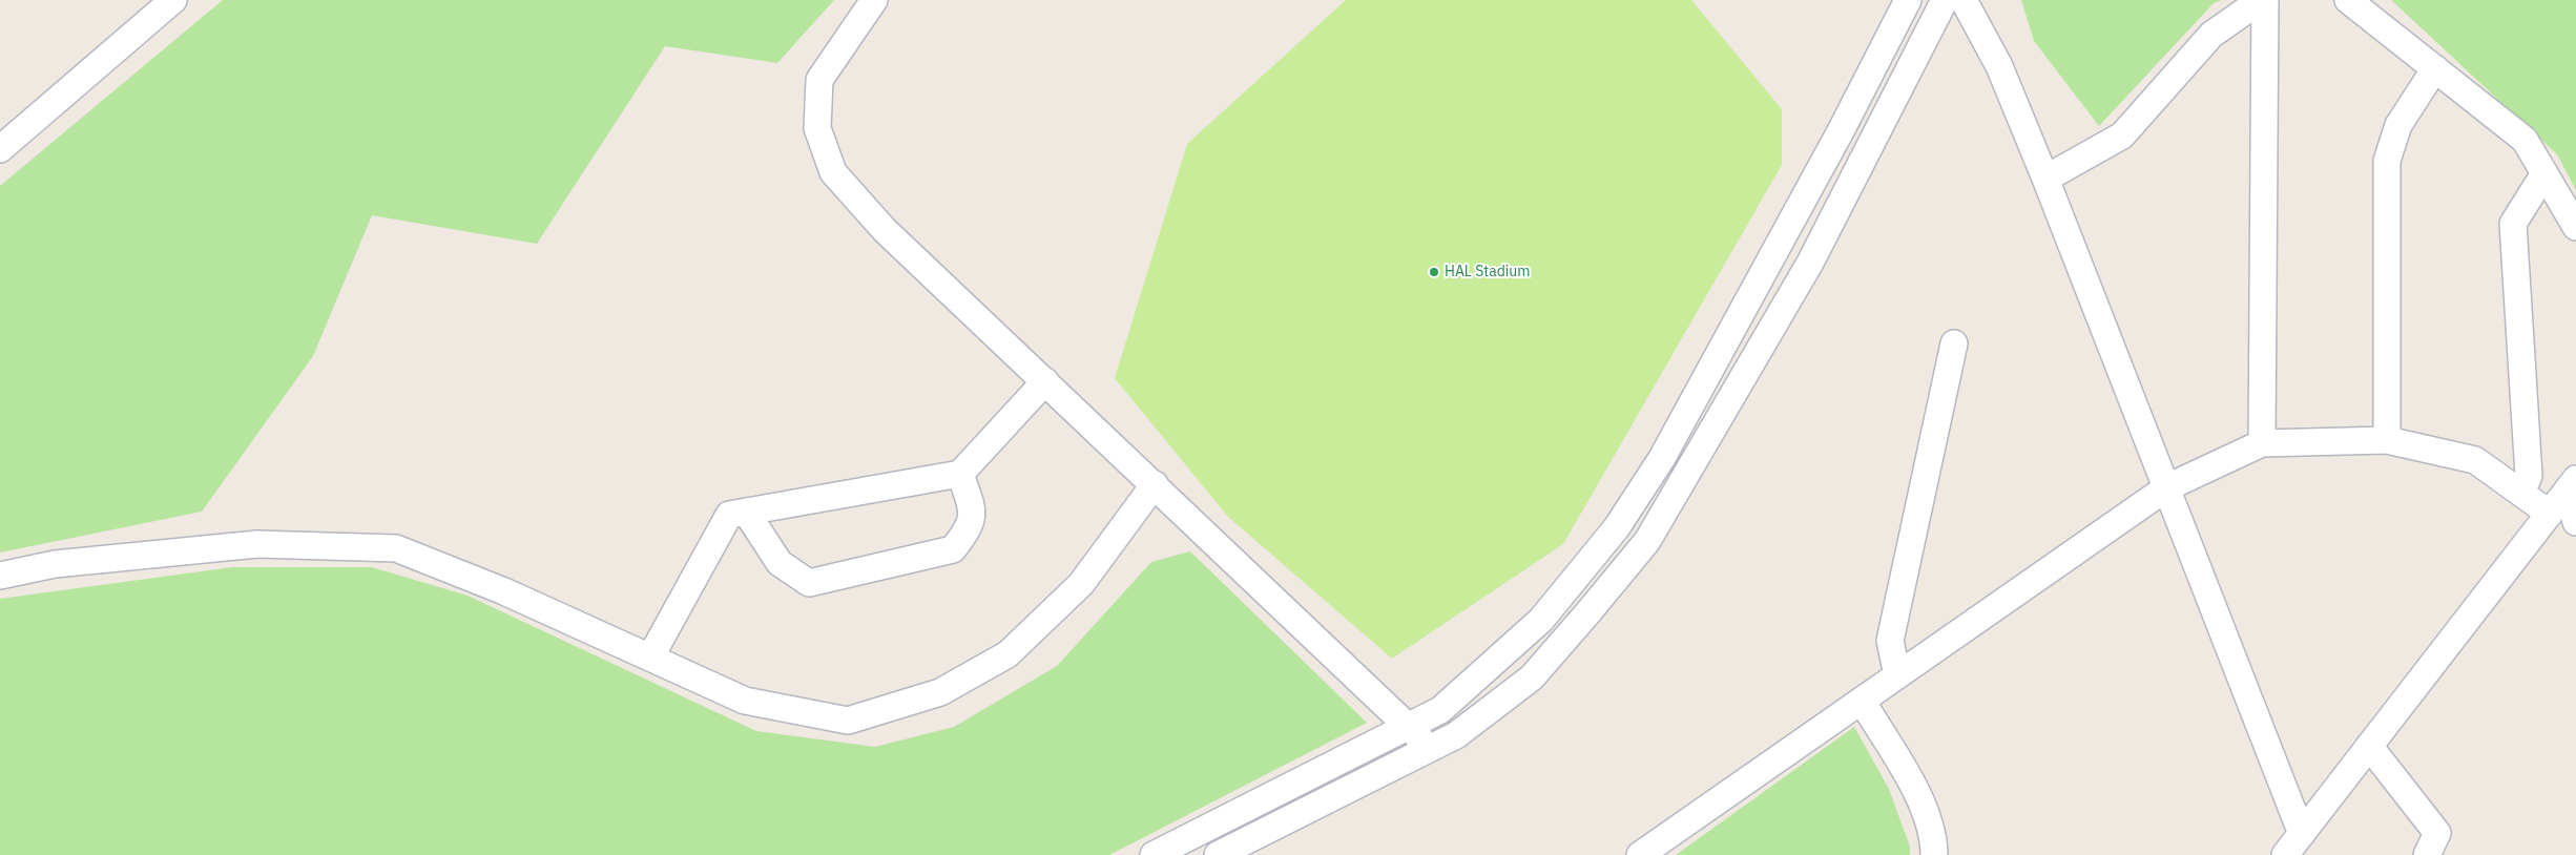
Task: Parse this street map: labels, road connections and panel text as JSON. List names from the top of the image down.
{
  "places": ["HAL Stadium"]
}
